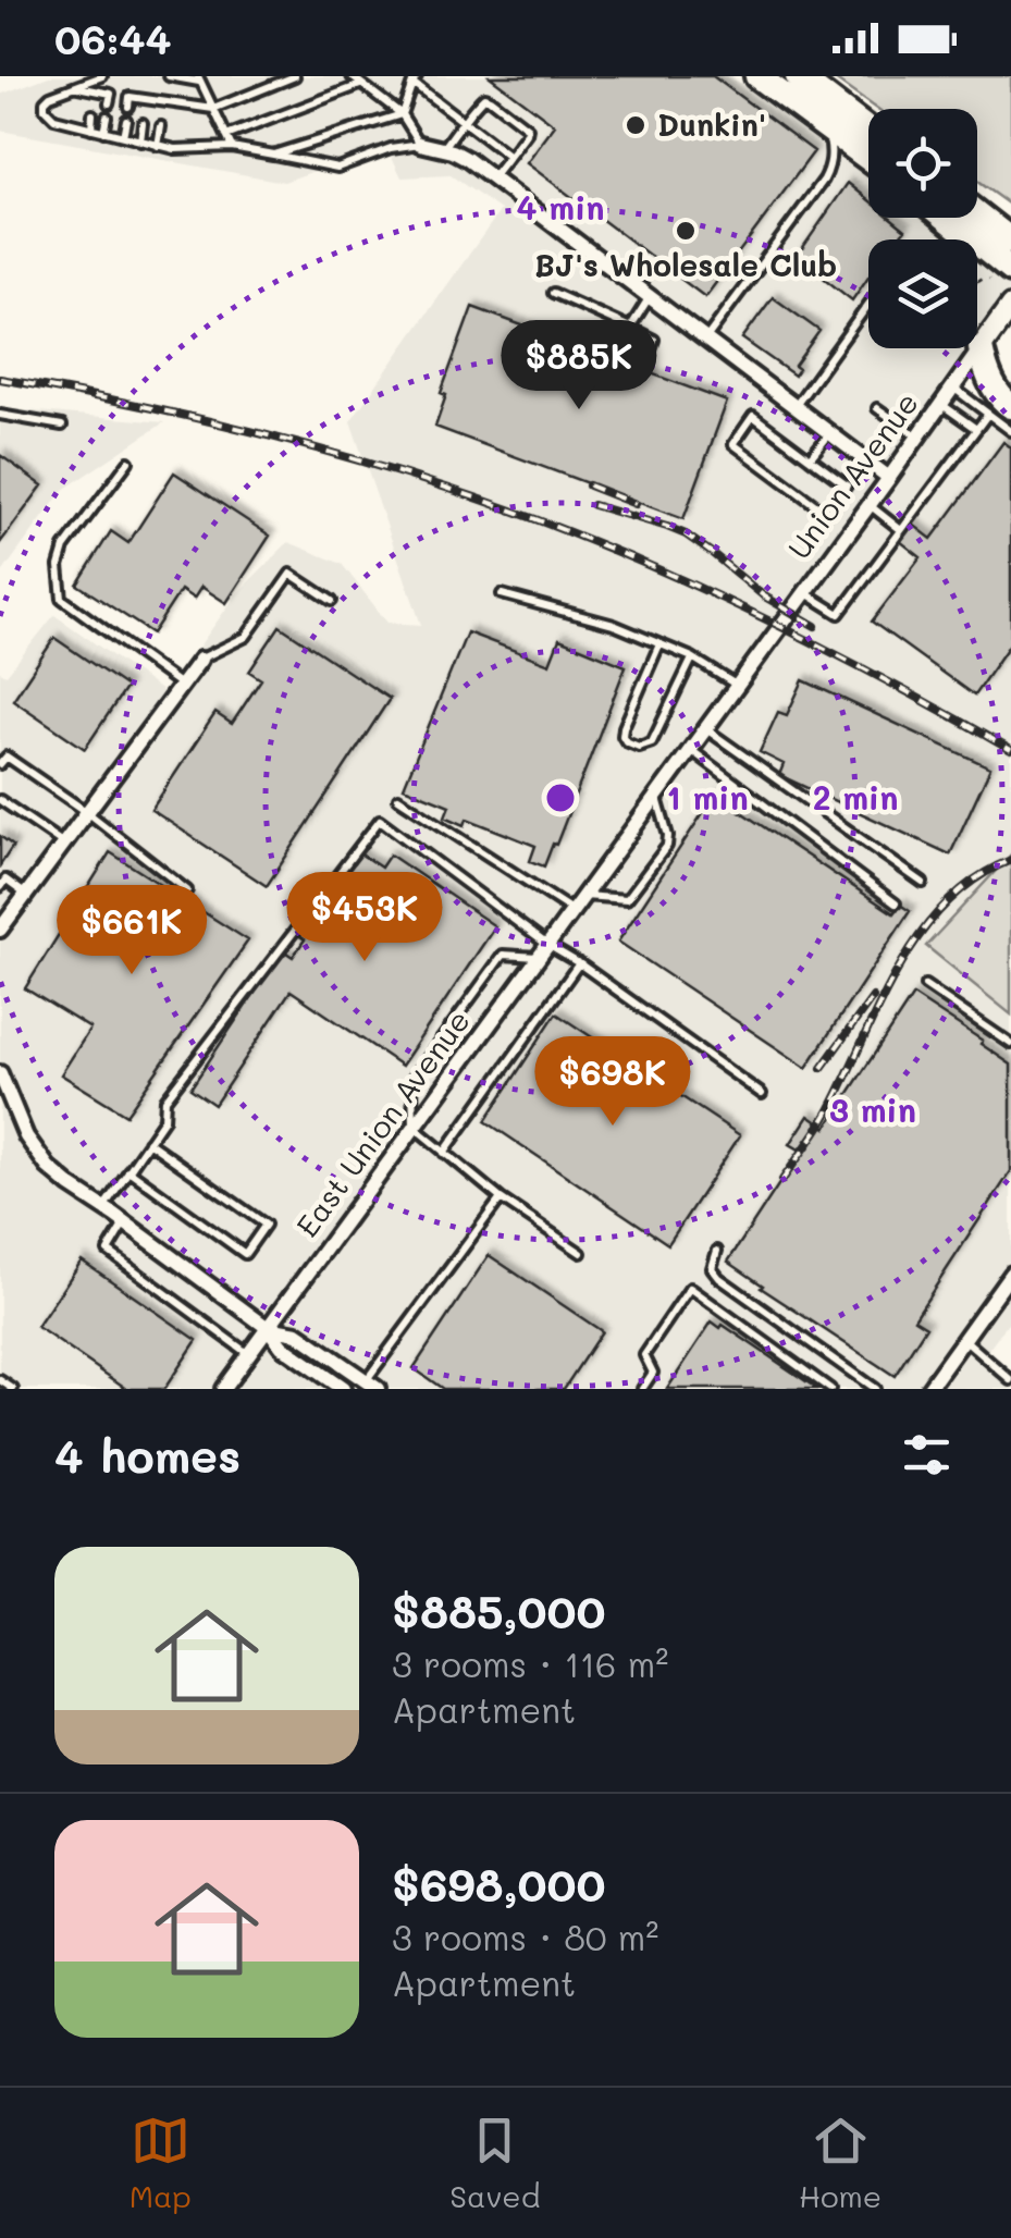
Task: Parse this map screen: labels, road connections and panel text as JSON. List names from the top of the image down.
{
  "streets": {
    "street": ["Union Avenue", "East Union Avenue"]
  },
  "crossings": [
    ["Union Avenue", "East Union Avenue"]
  ],
  "places": ["Dunkin'", "BJ's Wholesale Club"],
  "page": {
    "status": "06:44",
    "price": [
      "$885K",
      "$453K",
      "$661K",
      "$698K"
    ],
    "heading": "4 homes",
    "list": [
      {
        "name": "$885,000",
        "note": "3 rooms · 116 m² · Apartment"
      },
      {
        "name": "$698,000",
        "note": "3 rooms · 80 m² · Apartment"
      }
    ],
    "tabs": ["Map", "Saved", "Home"]
  },
  "rings": [
    "4 min",
    "1 min",
    "2 min",
    "3 min"
  ]
}
